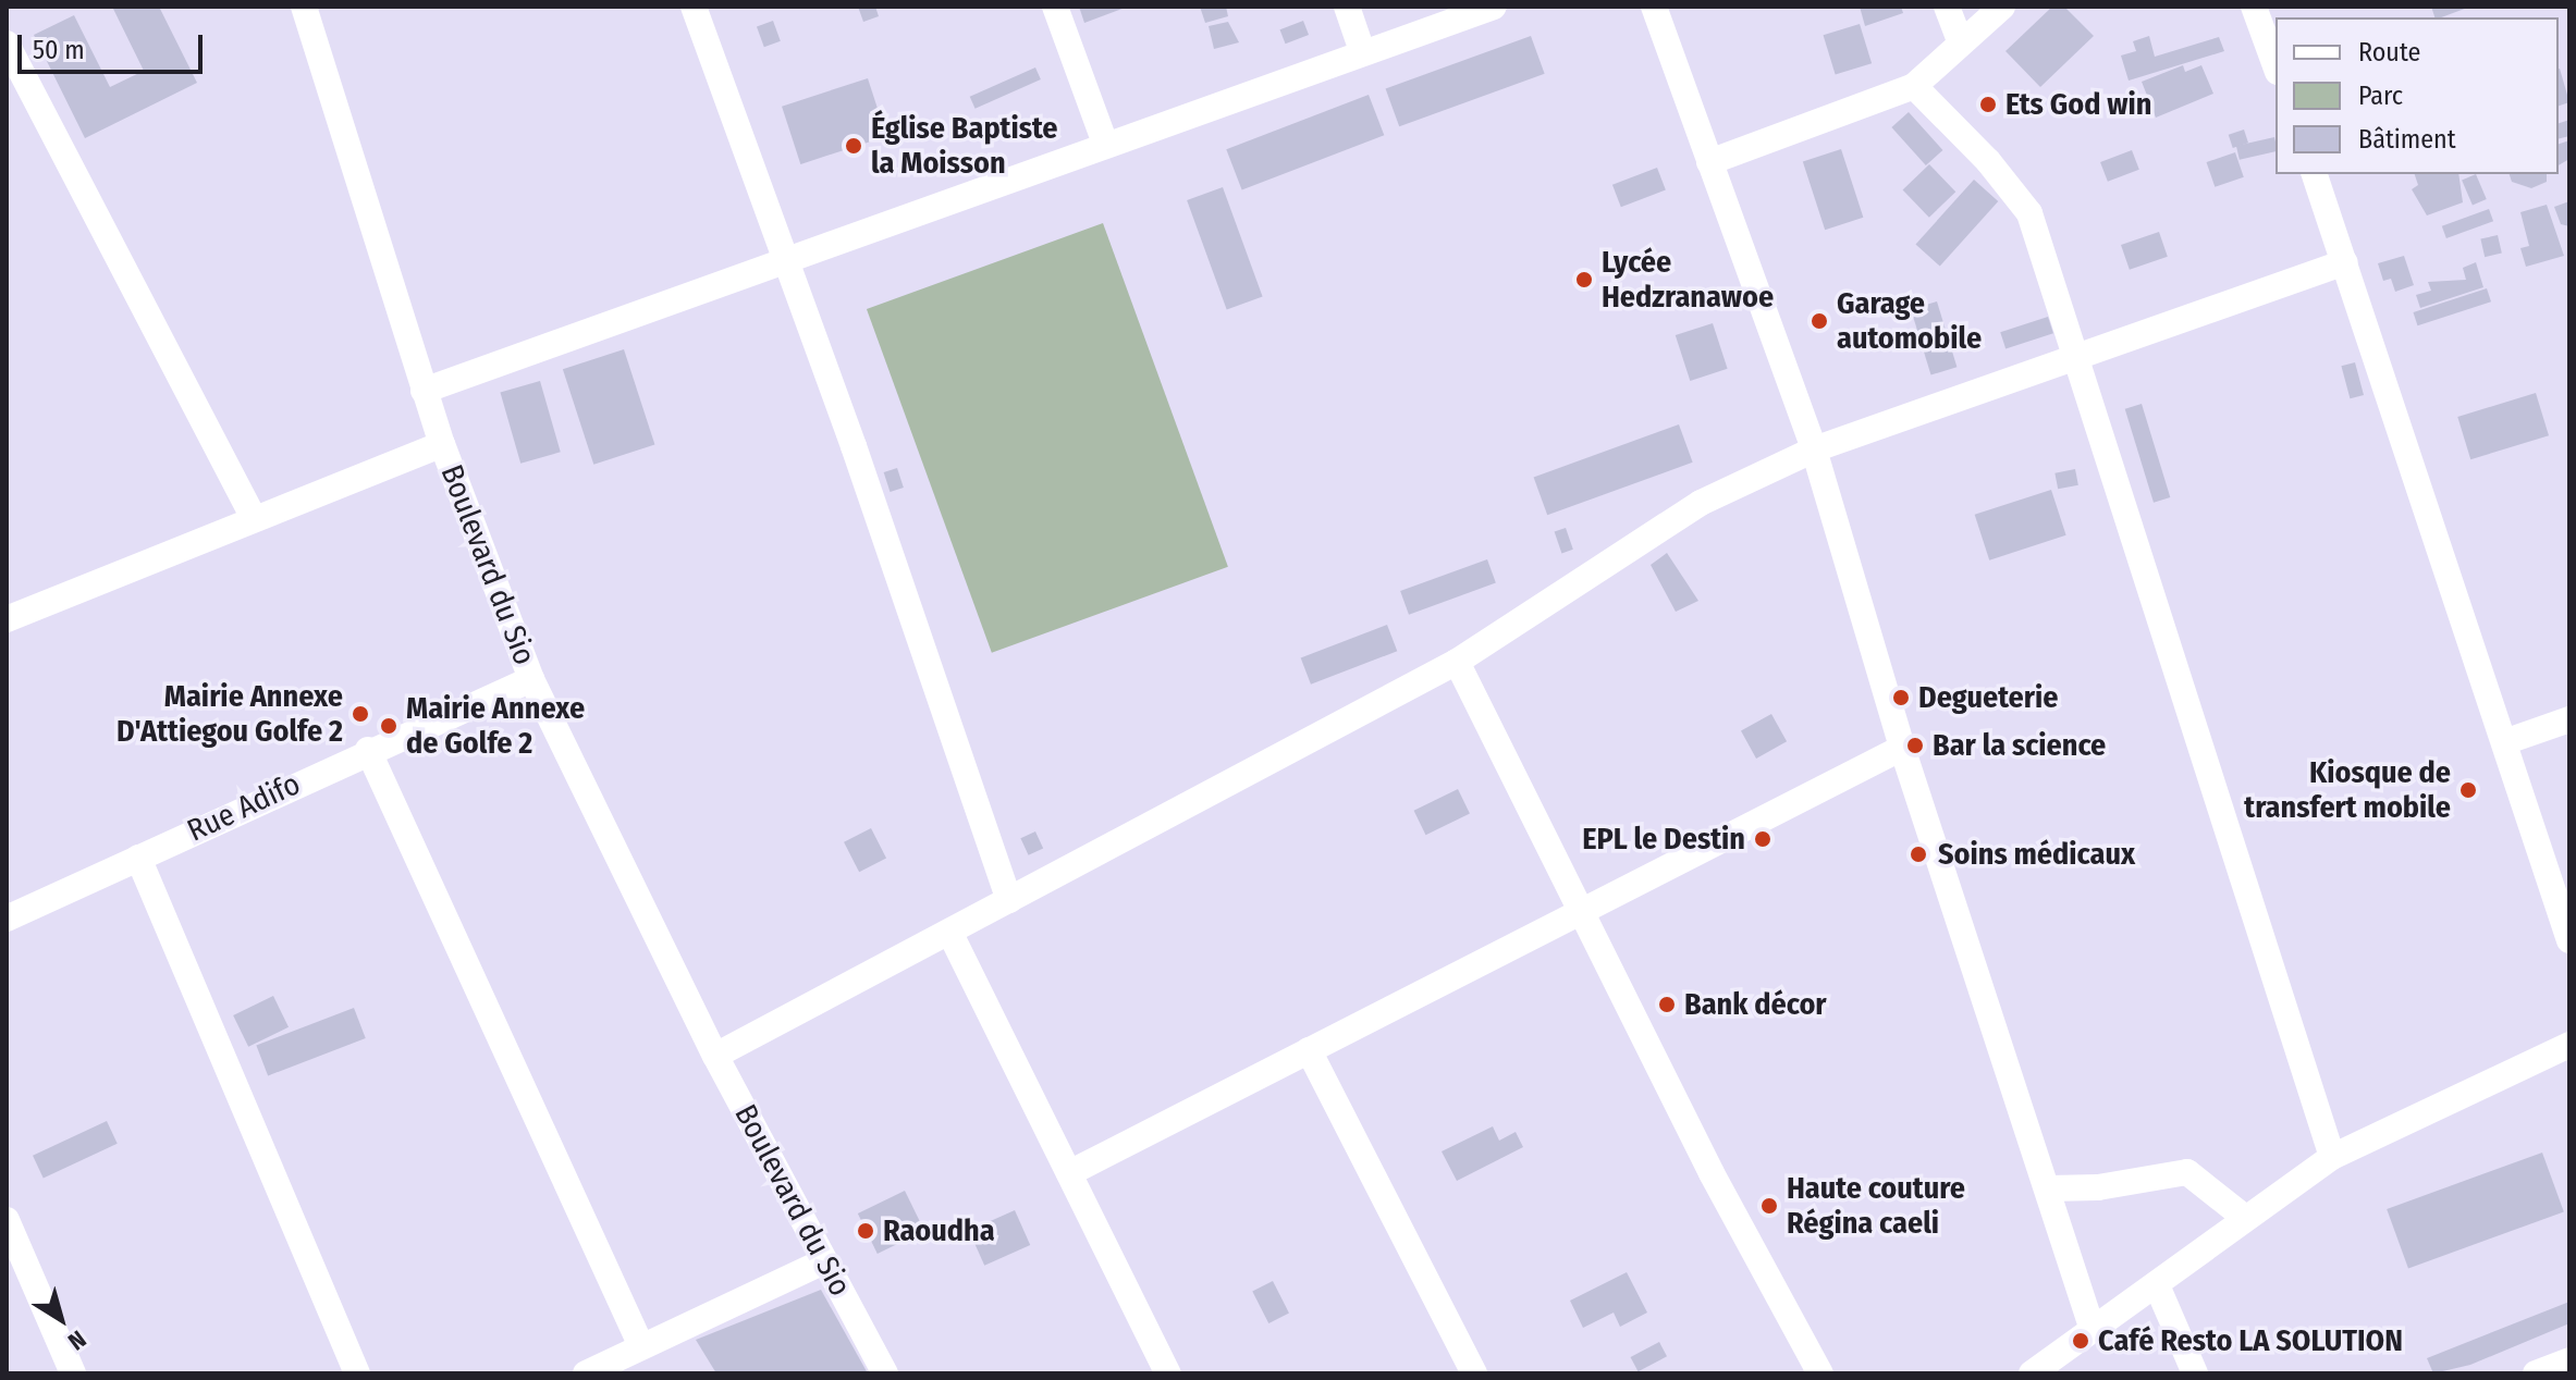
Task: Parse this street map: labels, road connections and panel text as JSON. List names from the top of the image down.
{
  "streets": {
    "street": ["Boulevard du Sio", "Rue Adifo"]
  },
  "crossings": [
    ["Boulevard du Sio", "Rue Adifo"]
  ],
  "places": [
    "Ets God win",
    "Église Baptiste la Moisson",
    "Lycée Hedzranawoe",
    "Garage automobile",
    "Degueterie",
    "Mairie Annexe D'Attiegou Golfe 2",
    "Mairie Annexe de Golfe 2",
    "Bar la science",
    "Kiosque de transfert mobile",
    "EPL le Destin",
    "Soins médicaux",
    "Bank décor",
    "Haute couture Régina caeli",
    "Raoudha",
    "Café Resto LA SOLUTION"
  ],
  "legend": ["Route", "Parc", "Bâtiment"],
  "scale_bar": "50 m",
  "north": "bottom right"
}
